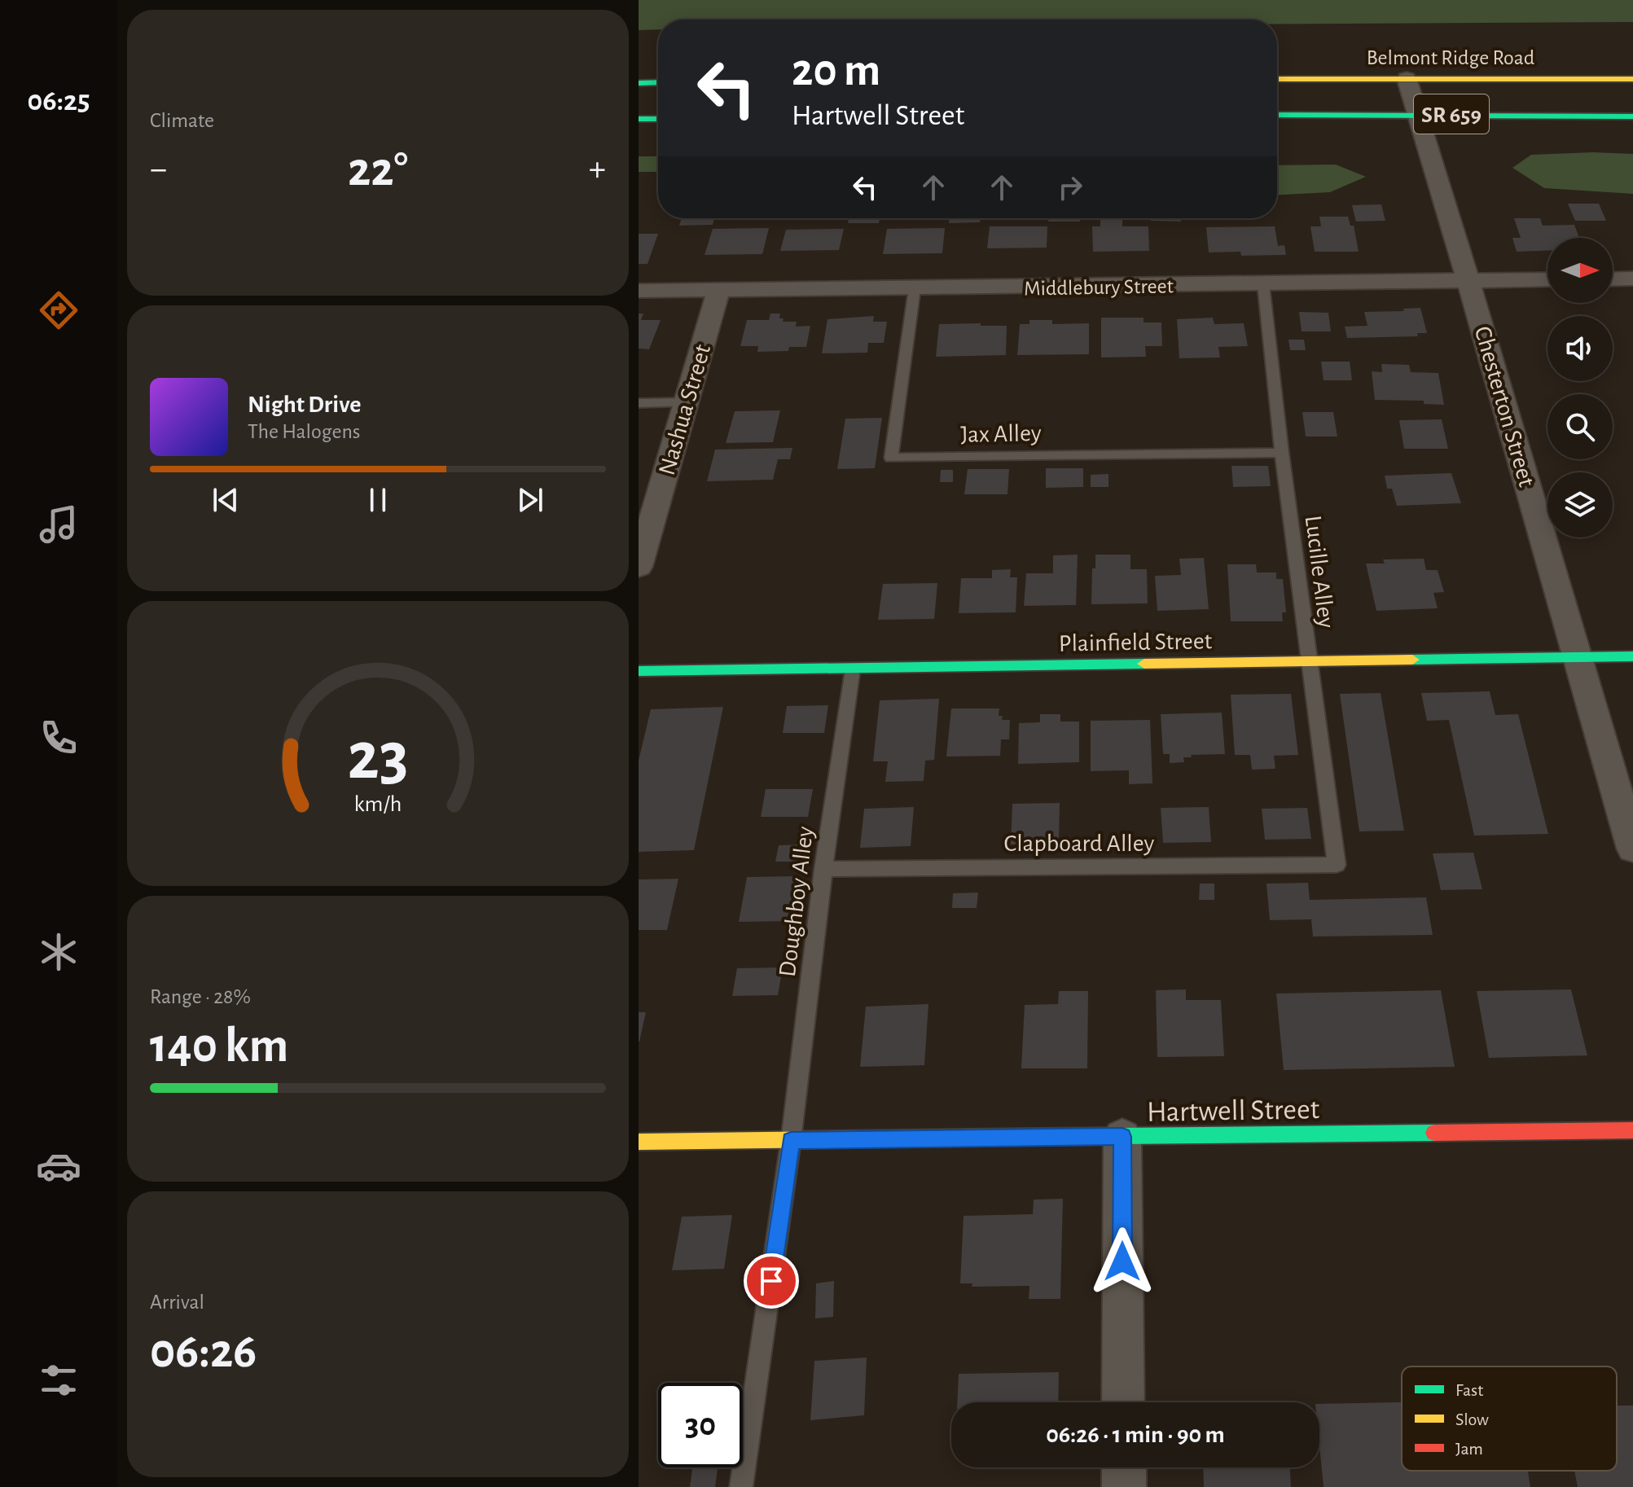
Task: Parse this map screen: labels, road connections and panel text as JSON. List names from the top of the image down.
{
  "streets": {
    "street": [
      "Belmont Ridge Road",
      "SR 659",
      "Middlebury Street",
      "Chesterton Street",
      "Nashua Street",
      "Plainfield Street",
      "Hartwell Street"
    ],
    "lane": [
      "Jax Alley",
      "Lucille Alley",
      "Clapboard Alley",
      "Doughboy Alley"
    ]
  },
  "crossings": [
    ["Belmont Ridge Road", "Chesterton Street"],
    ["SR 659", "Chesterton Street"],
    ["Middlebury Street", "Chesterton Street"],
    ["Middlebury Street", "Nashua Street"],
    ["Middlebury Street", "Jax Alley"],
    ["Middlebury Street", "Lucille Alley"],
    ["Chesterton Street", "Plainfield Street"],
    ["Jax Alley", "Lucille Alley"],
    ["Lucille Alley", "Plainfield Street"],
    ["Lucille Alley", "Clapboard Alley"],
    ["Plainfield Street", "Doughboy Alley"],
    ["Clapboard Alley", "Doughboy Alley"],
    ["Doughboy Alley", "Hartwell Street"]
  ],
  "legend": ["Fast", "Slow", "Jam"],
  "north": "right",
  "page": {
    "tabs": "06:25",
    "tile": [
      "Climate",
      ["Range · 28%", "140 km"],
      ["Arrival", "06:26"]
    ],
    "turn": ["20 m", "Hartwell Street"],
    "heat": ["−", "22°", "+"],
    "song": ["Night Drive", "The Halogens"],
    "limit": "30",
    "trip": "06:26 · 1 min · 90 m",
    "gauge": ["23", "km/h"]
  }
}
